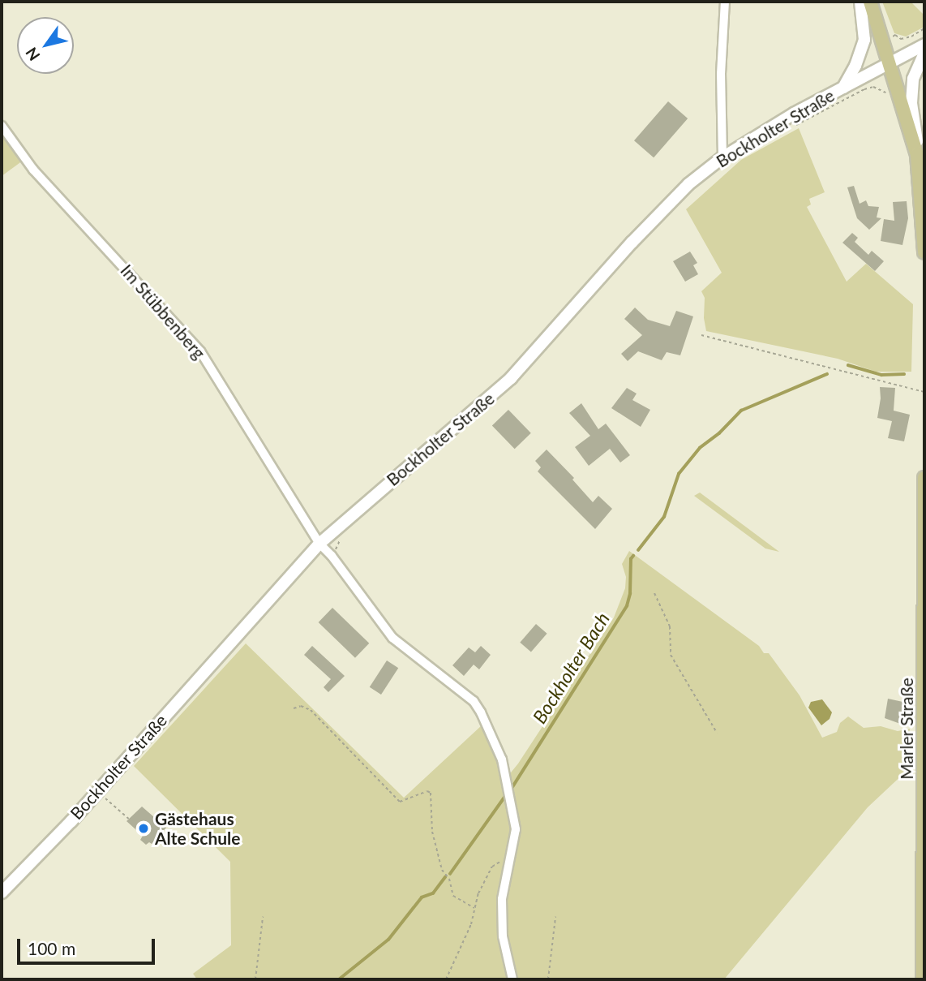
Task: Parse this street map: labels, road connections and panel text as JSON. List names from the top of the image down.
{
  "streets": {
    "main road": ["Marler Straße"],
    "street": ["Bockholter Straße", "Im Stübbenberg"]
  },
  "crossings": [
    ["Bockholter Straße", "Im Stübbenberg"]
  ],
  "water": ["Bockholter Bach"],
  "places": ["Gästehaus Alte Schule"],
  "scale_bar": "100 m",
  "north": "bottom left"
}
